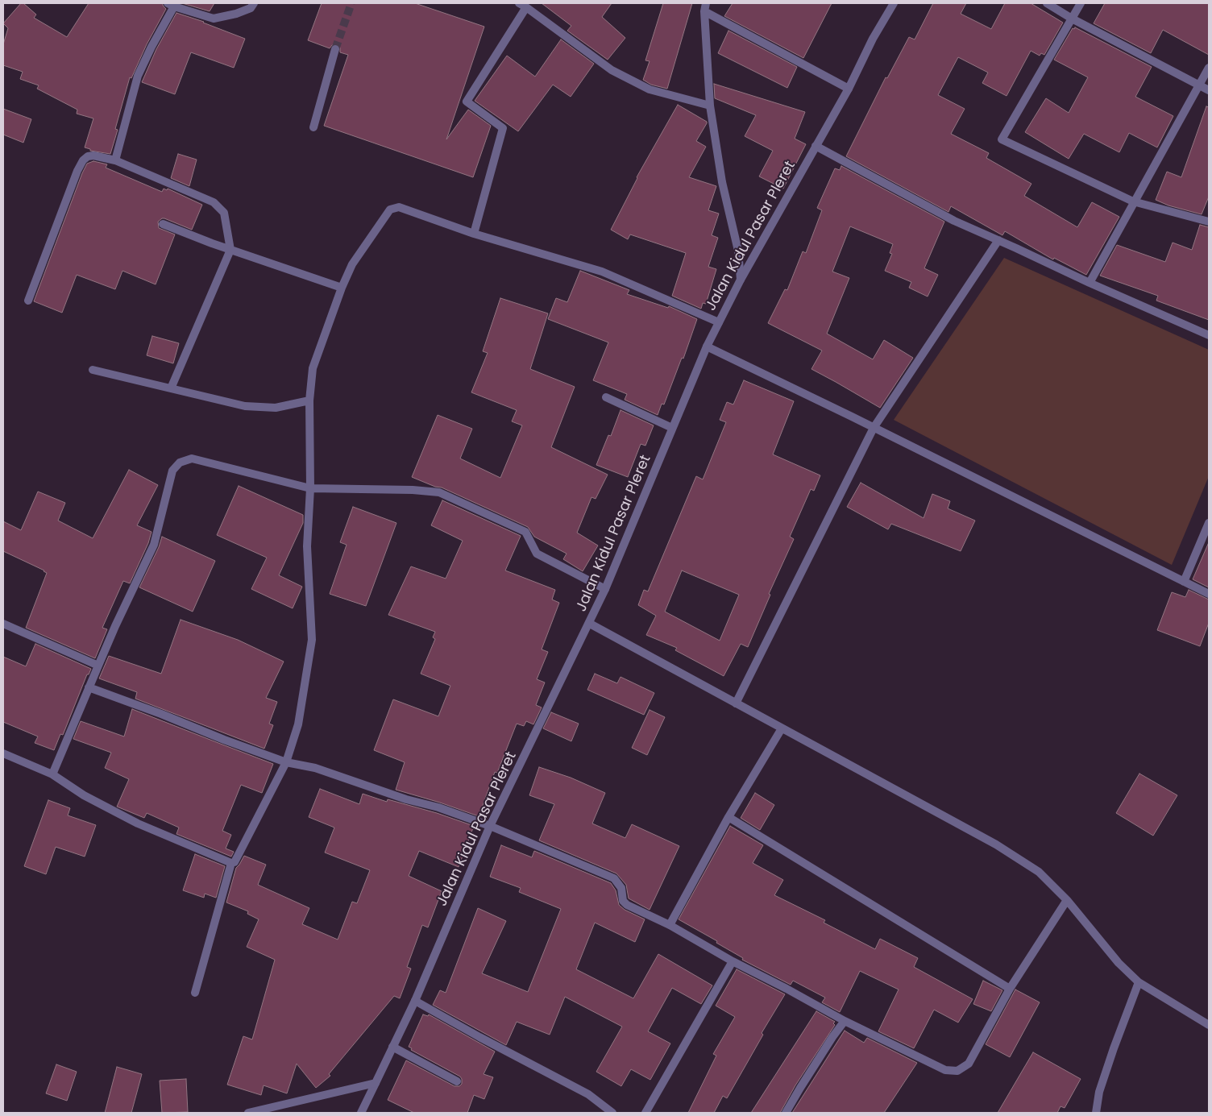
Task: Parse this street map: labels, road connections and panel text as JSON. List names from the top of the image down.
{
  "streets": {
    "street": ["Jalan Kidul Pasar Pleret"]
  }
}
